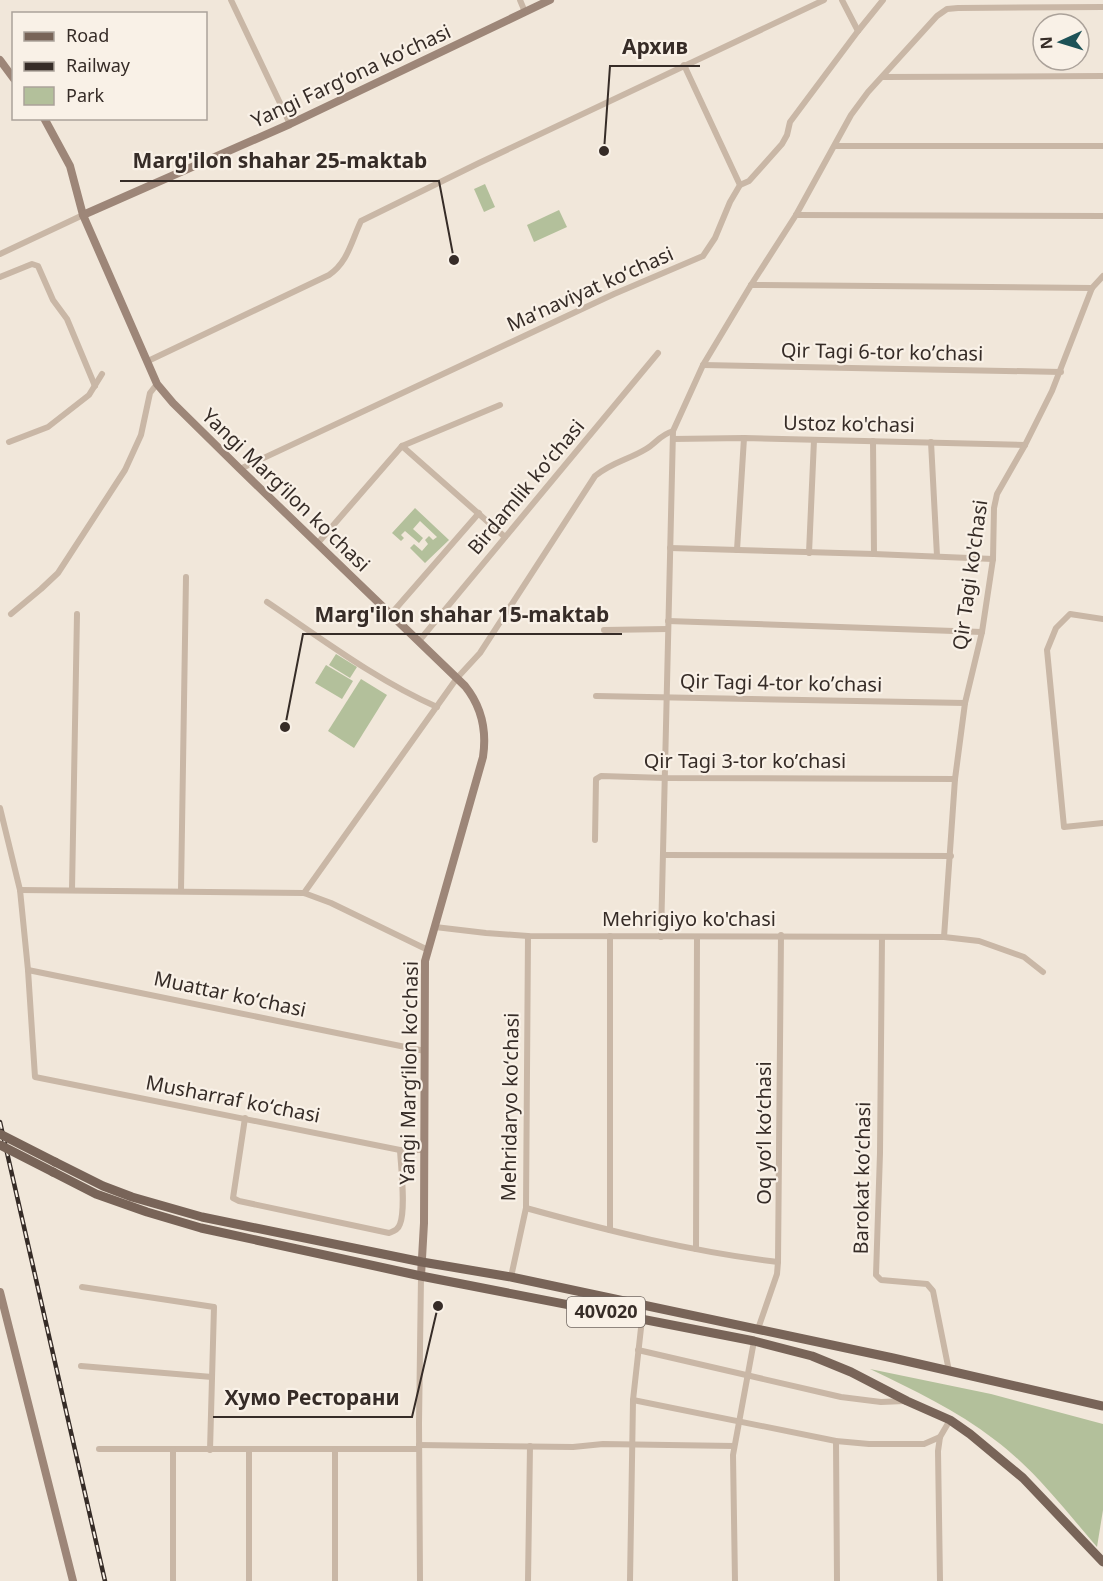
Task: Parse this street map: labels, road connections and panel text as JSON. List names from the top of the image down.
{
  "streets": {
    "main road": ["Yangi Fargʻona koʻchasi", "Yangi Margʻilon koʻchasi", "40V020"],
    "street": [
      "Maʻnaviyat koʻchasi",
      "Qir Tagi 6-tor koʼchasi",
      "Ustoz ko'chasi",
      "Birdamlik koʻchasi",
      "Qir Tagi ko'chasi",
      "Qir Tagi 4-tor koʼchasi",
      "Qir Tagi 3-tor koʼchasi",
      "Mehrigiyo ko'chasi",
      "Muattar koʻchasi",
      "Musharraf koʻchasi",
      "Mehridaryo koʻchasi",
      "Oq yoʻl koʻchasi",
      "Barokat koʻchasi"
    ]
  },
  "crossings": [
    ["Yangi Fargʻona koʻchasi", "Yangi Margʻilon koʻchasi"],
    ["Maʻnaviyat koʻchasi", "Yangi Margʻilon koʻchasi"],
    ["Qir Tagi 6-tor koʼchasi", "Qir Tagi ko'chasi"],
    ["Ustoz ko'chasi", "Qir Tagi ko'chasi"],
    ["Birdamlik koʻchasi", "Yangi Margʻilon koʻchasi"],
    ["Yangi Margʻilon koʻchasi", "Mehrigiyo ko'chasi"],
    ["Yangi Margʻilon koʻchasi", "Muattar koʻchasi"],
    ["Yangi Margʻilon koʻchasi", "Musharraf koʻchasi"],
    ["Yangi Margʻilon koʻchasi", "40V020"],
    ["Qir Tagi ko'chasi", "Qir Tagi 4-tor koʼchasi"],
    ["Qir Tagi ko'chasi", "Qir Tagi 3-tor koʼchasi"],
    ["Qir Tagi ko'chasi", "Mehrigiyo ko'chasi"],
    ["Mehrigiyo ko'chasi", "Mehridaryo koʻchasi"],
    ["Mehrigiyo ko'chasi", "Oq yoʻl koʻchasi"],
    ["Mehrigiyo ko'chasi", "Barokat koʻchasi"],
    ["Muattar koʻchasi", "Musharraf koʻchasi"],
    ["Mehridaryo koʻchasi", "40V020"],
    ["Oq yoʻl koʻchasi", "40V020"],
    ["Barokat koʻchasi", "40V020"]
  ],
  "places": [
    "Архив",
    "Marg'ilon shahar 25-maktab",
    "Marg'ilon shahar 15-maktab",
    "Хумо Ресторани"
  ],
  "legend": ["Road", "Railway", "Park"],
  "north": "left"
}
